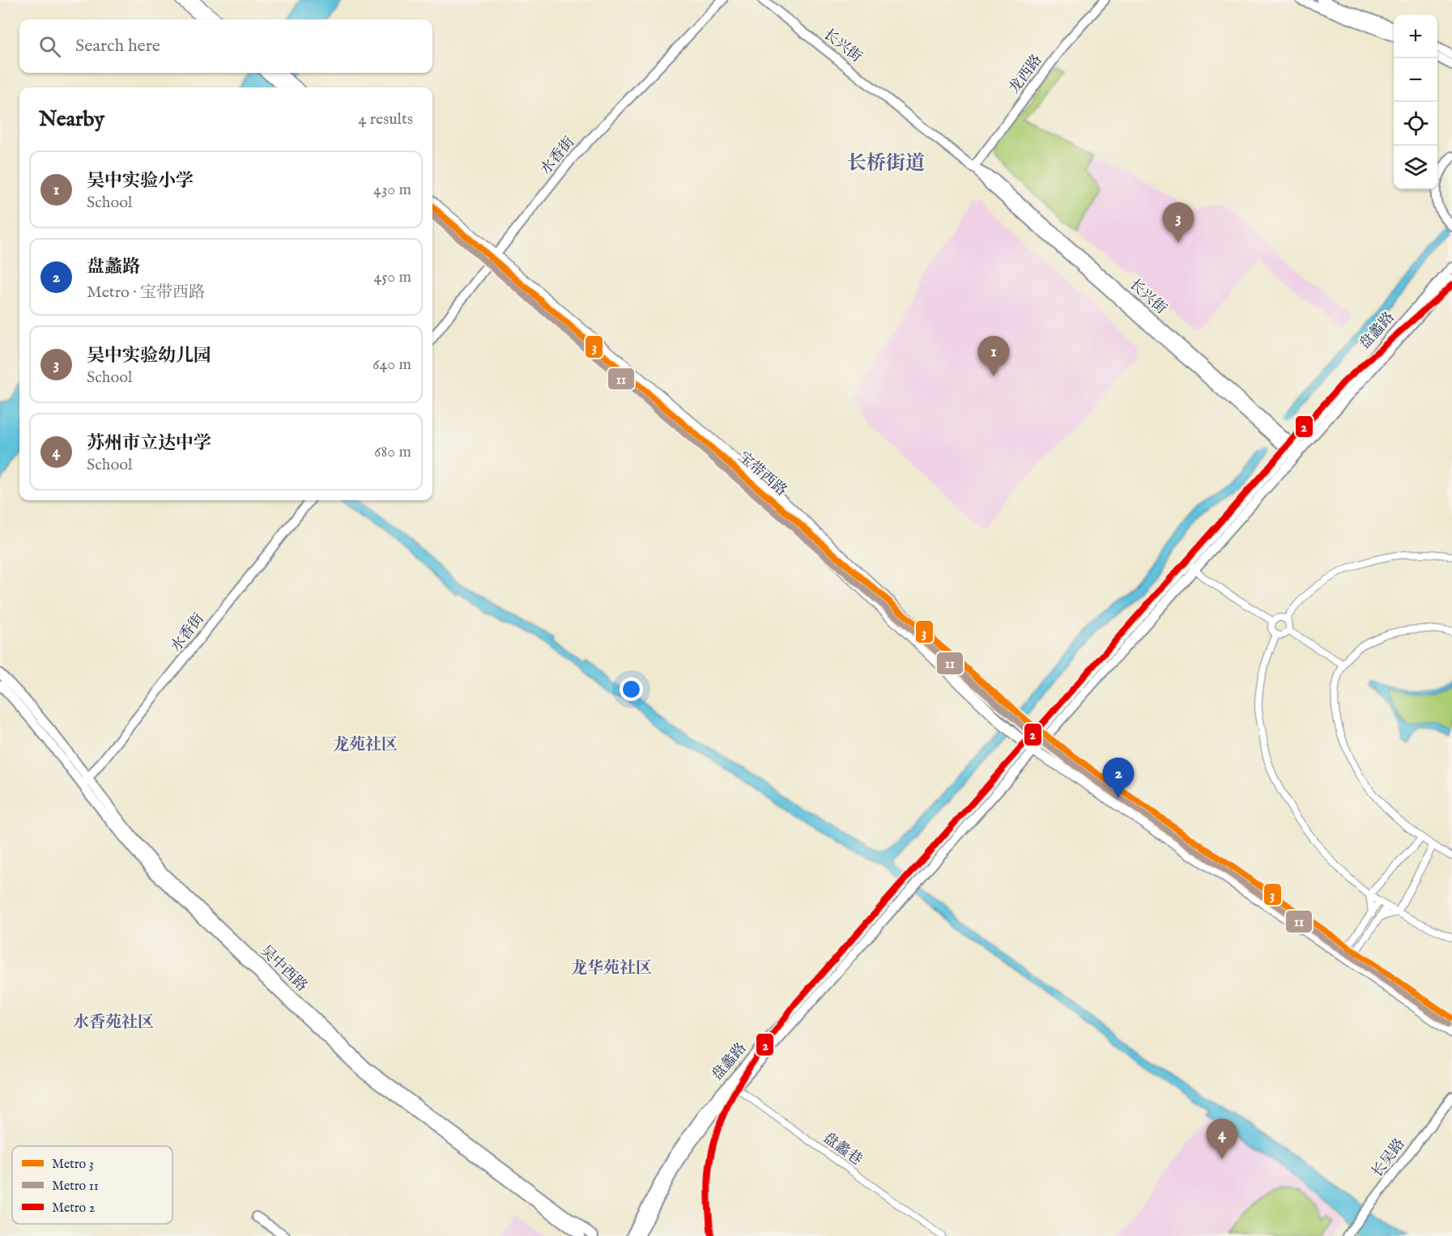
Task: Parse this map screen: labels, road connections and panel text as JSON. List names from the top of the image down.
{
  "streets": {
    "main road": [
      "长兴街",
      "龙西路",
      "水香街",
      "盘蠡路",
      "宝带西路",
      "吴中西路",
      "长吴路"
    ],
    "street": ["盘蠡巷"]
  },
  "crossings": [
    ["长兴街", "龙西路"],
    ["长兴街", "盘蠡路"],
    ["水香街", "宝带西路"],
    ["水香街", "吴中西路"],
    ["盘蠡路", "宝带西路"],
    ["盘蠡路", "盘蠡巷"]
  ],
  "districts": [
    "长桥街道",
    "龙苑社区",
    "龙华苑社区",
    "水香苑社区"
  ],
  "lines": ["metro line 3", "metro line 11", "metro line 2"],
  "legend": ["Metro 3", "Metro 11", "Metro 2"],
  "page": {
    "map_buttons": ["+", "−"],
    "search": "Search here",
    "heading": ["Nearby", "4 results"],
    "list": [
      {
        "mark": "1",
        "name": "吴中实验小学",
        "note": "School",
        "value": "430 m"
      },
      {
        "mark": "2",
        "name": "盘蠡路",
        "note": "Metro · 宝带西路",
        "value": "450 m"
      },
      {
        "mark": "3",
        "name": "吴中实验幼儿园",
        "note": "School",
        "value": "640 m"
      },
      {
        "mark": "4",
        "name": "苏州市立达中学",
        "note": "School",
        "value": "680 m"
      }
    ],
    "pins": [
      "3",
      "1",
      "2",
      "4"
    ]
  }
}
